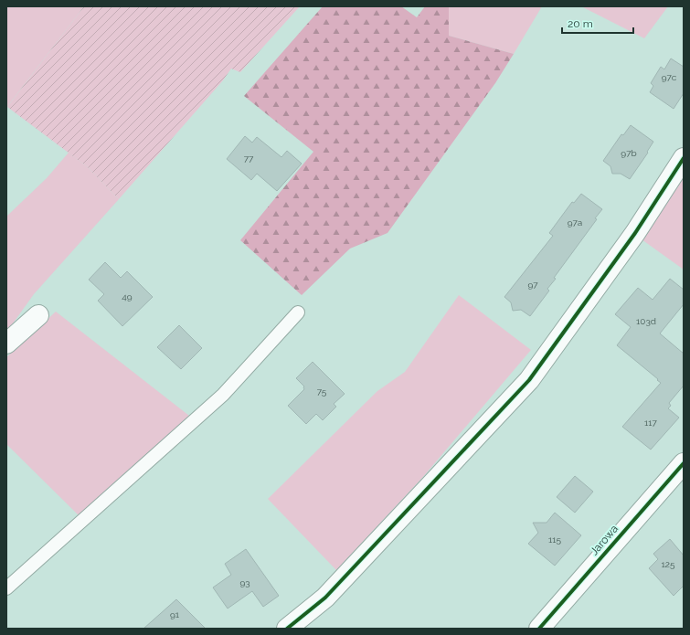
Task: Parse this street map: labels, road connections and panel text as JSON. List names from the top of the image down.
{
  "streets": {
    "street": ["Jarowa"]
  },
  "house_numbers": [
    "97c",
    "97b",
    "77",
    "97a",
    "97",
    "49",
    "103d",
    "75",
    "117",
    "115",
    "125",
    "93",
    "91"
  ],
  "scale_bar": "20 m"
}
